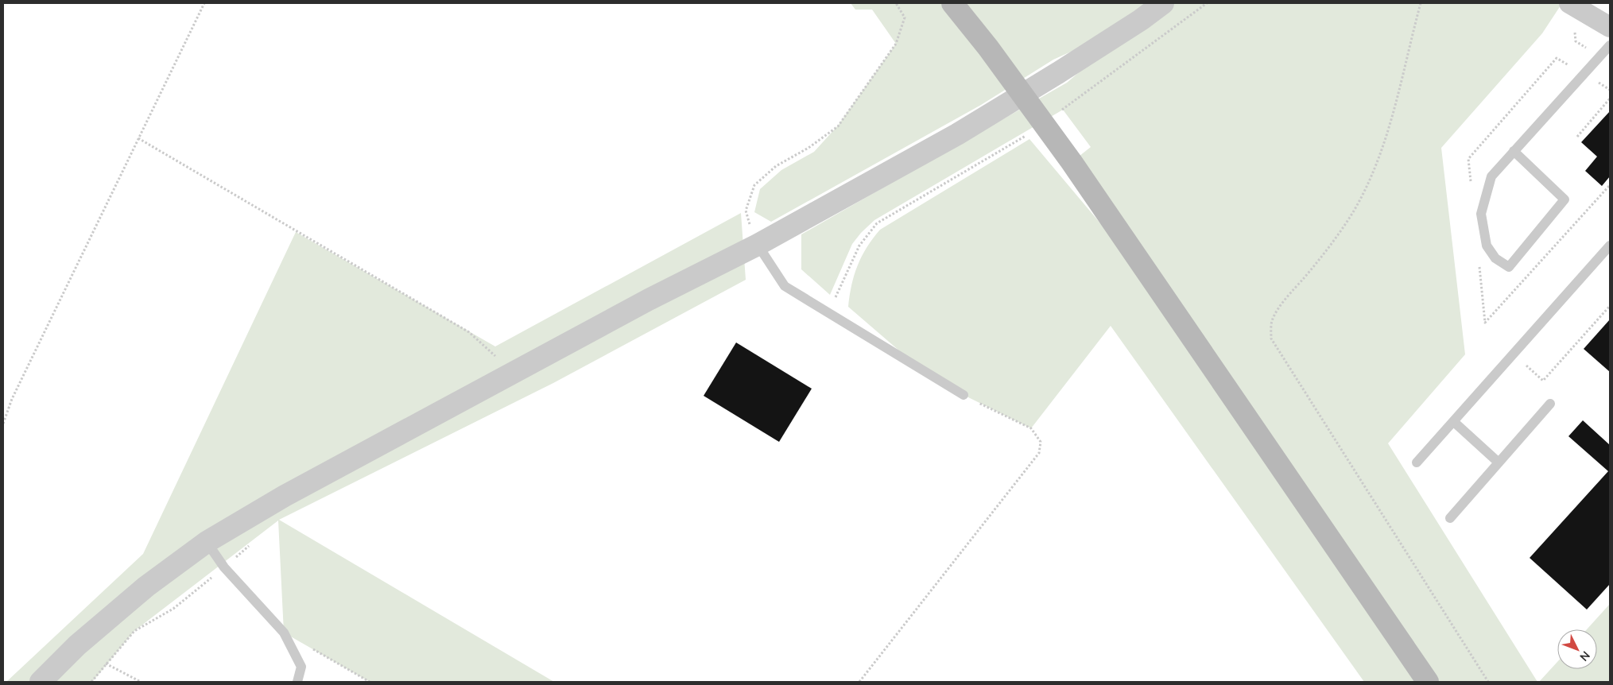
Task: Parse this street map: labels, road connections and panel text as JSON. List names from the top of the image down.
{
  "north": "bottom right"
}
